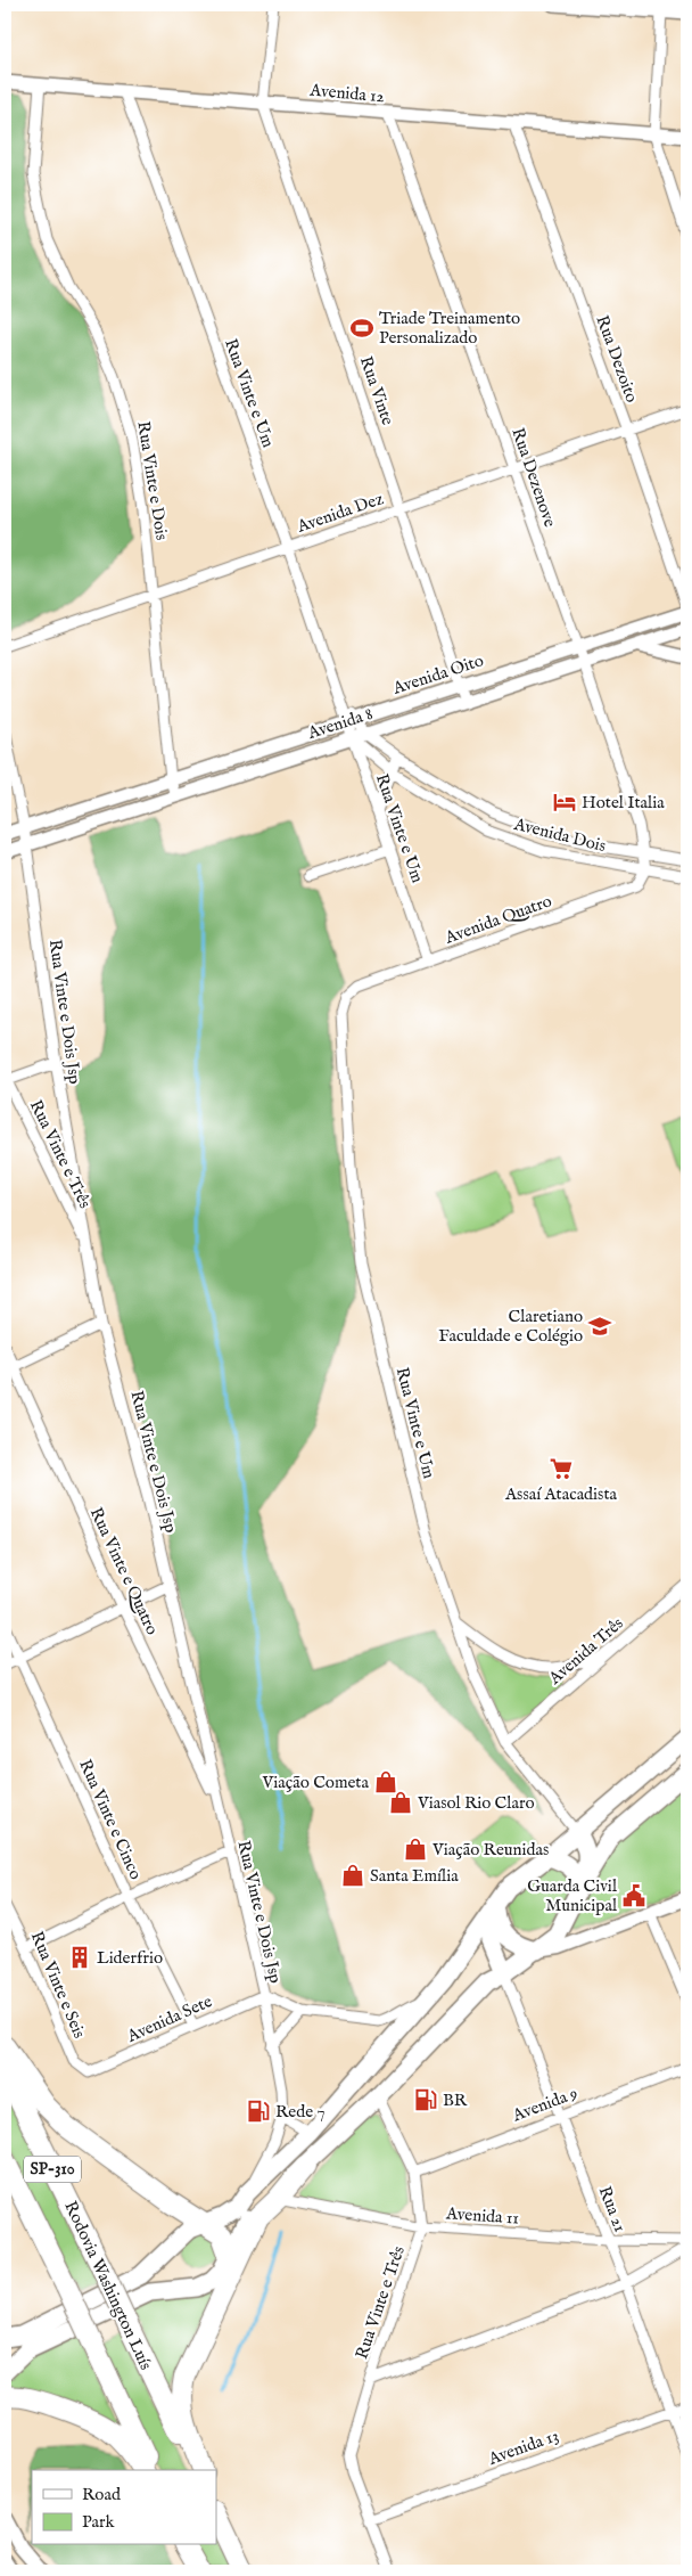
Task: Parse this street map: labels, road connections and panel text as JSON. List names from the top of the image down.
{
  "streets": {
    "highway": ["SP-310", "Rodovia Washington Luís"],
    "street": [
      "Avenida 12",
      "Rua Dezoito",
      "Rua Vinte",
      "Rua Vinte e Um",
      "Rua Dezenove",
      "Rua Vinte e Dois",
      "Avenida Dez",
      "Avenida Oito",
      "Avenida 8",
      "Avenida Dois",
      "Avenida Quatro",
      "Rua Vinte e Dois Jsp",
      "Rua Vinte e Três",
      "Rua Vinte e Quatro",
      "Avenida Três",
      "Rua Vinte e Cinco",
      "Rua Vinte e Seis",
      "Avenida Sete",
      "Avenida 9",
      "Rua 21",
      "Avenida 11",
      "Avenida 13"
    ]
  },
  "crossings": [
    ["Avenida 12", "Rua Dezoito"],
    ["Avenida 12", "Rua Vinte"],
    ["Avenida 12", "Rua Vinte e Um"],
    ["Avenida 12", "Rua Dezenove"],
    ["Avenida 12", "Rua Vinte e Dois"],
    ["Rua Dezoito", "Avenida Dez"],
    ["Rua Dezoito", "Avenida Oito"],
    ["Rua Vinte", "Avenida Dez"],
    ["Rua Vinte", "Avenida Oito"],
    ["Rua Vinte", "Avenida 8"],
    ["Rua Vinte e Um", "Avenida Dez"],
    ["Rua Vinte e Um", "Avenida Oito"],
    ["Rua Vinte e Um", "Avenida 8"],
    ["Rua Vinte e Um", "Avenida Dois"],
    ["Rua Vinte e Um", "Avenida Quatro"],
    ["Rua Vinte e Um", "Avenida Três"],
    ["Rua Dezenove", "Avenida Dez"],
    ["Rua Dezenove", "Avenida Oito"],
    ["Rua Dezenove", "Avenida 8"],
    ["Rua Dezenove", "Avenida Dois"],
    ["Rua Dezenove", "Avenida Quatro"],
    ["Rua Vinte e Dois", "Avenida Dez"],
    ["Rua Vinte e Dois", "Avenida Oito"],
    ["Rua Vinte e Dois", "Avenida 8"],
    ["Avenida Oito", "Rua Vinte e Dois Jsp"],
    ["Avenida 8", "Avenida Dois"],
    ["Avenida 8", "Rua Vinte e Dois Jsp"],
    ["Avenida Dois", "Avenida Quatro"],
    ["Rua Vinte e Dois Jsp", "Rua Vinte e Três"],
    ["Rua Vinte e Dois Jsp", "Rua Vinte e Quatro"],
    ["Rua Vinte e Dois Jsp", "Avenida Sete"],
    ["Rua Vinte e Três", "Avenida 9"],
    ["Rua Vinte e Três", "Avenida 11"],
    ["Rua Vinte e Três", "Avenida 13"],
    ["Rua Vinte e Cinco", "Avenida Sete"],
    ["Rua Vinte e Seis", "Avenida Sete"],
    ["Avenida 9", "Rua 21"],
    ["Rua 21", "Avenida 11"],
    ["Rua 21", "Avenida 13"]
  ],
  "places": {
    "sports": ["Triade Treinamento Personalizado"],
    "hotel": ["Hotel Italia"],
    "school or university": ["Claretiano Faculdade e Colégio"],
    "supermarket": ["Assaí Atacadista"],
    "shop": [
      "Viação Cometa",
      "Viasol Rio Claro",
      "Viação Reunidas",
      "Santa Emília"
    ],
    "public building": ["Guarda Civil Municipal"],
    "building": ["Liderfrio"],
    "fuel station": ["BR", "Rede 7"]
  },
  "legend": ["Road", "Park"]
}
